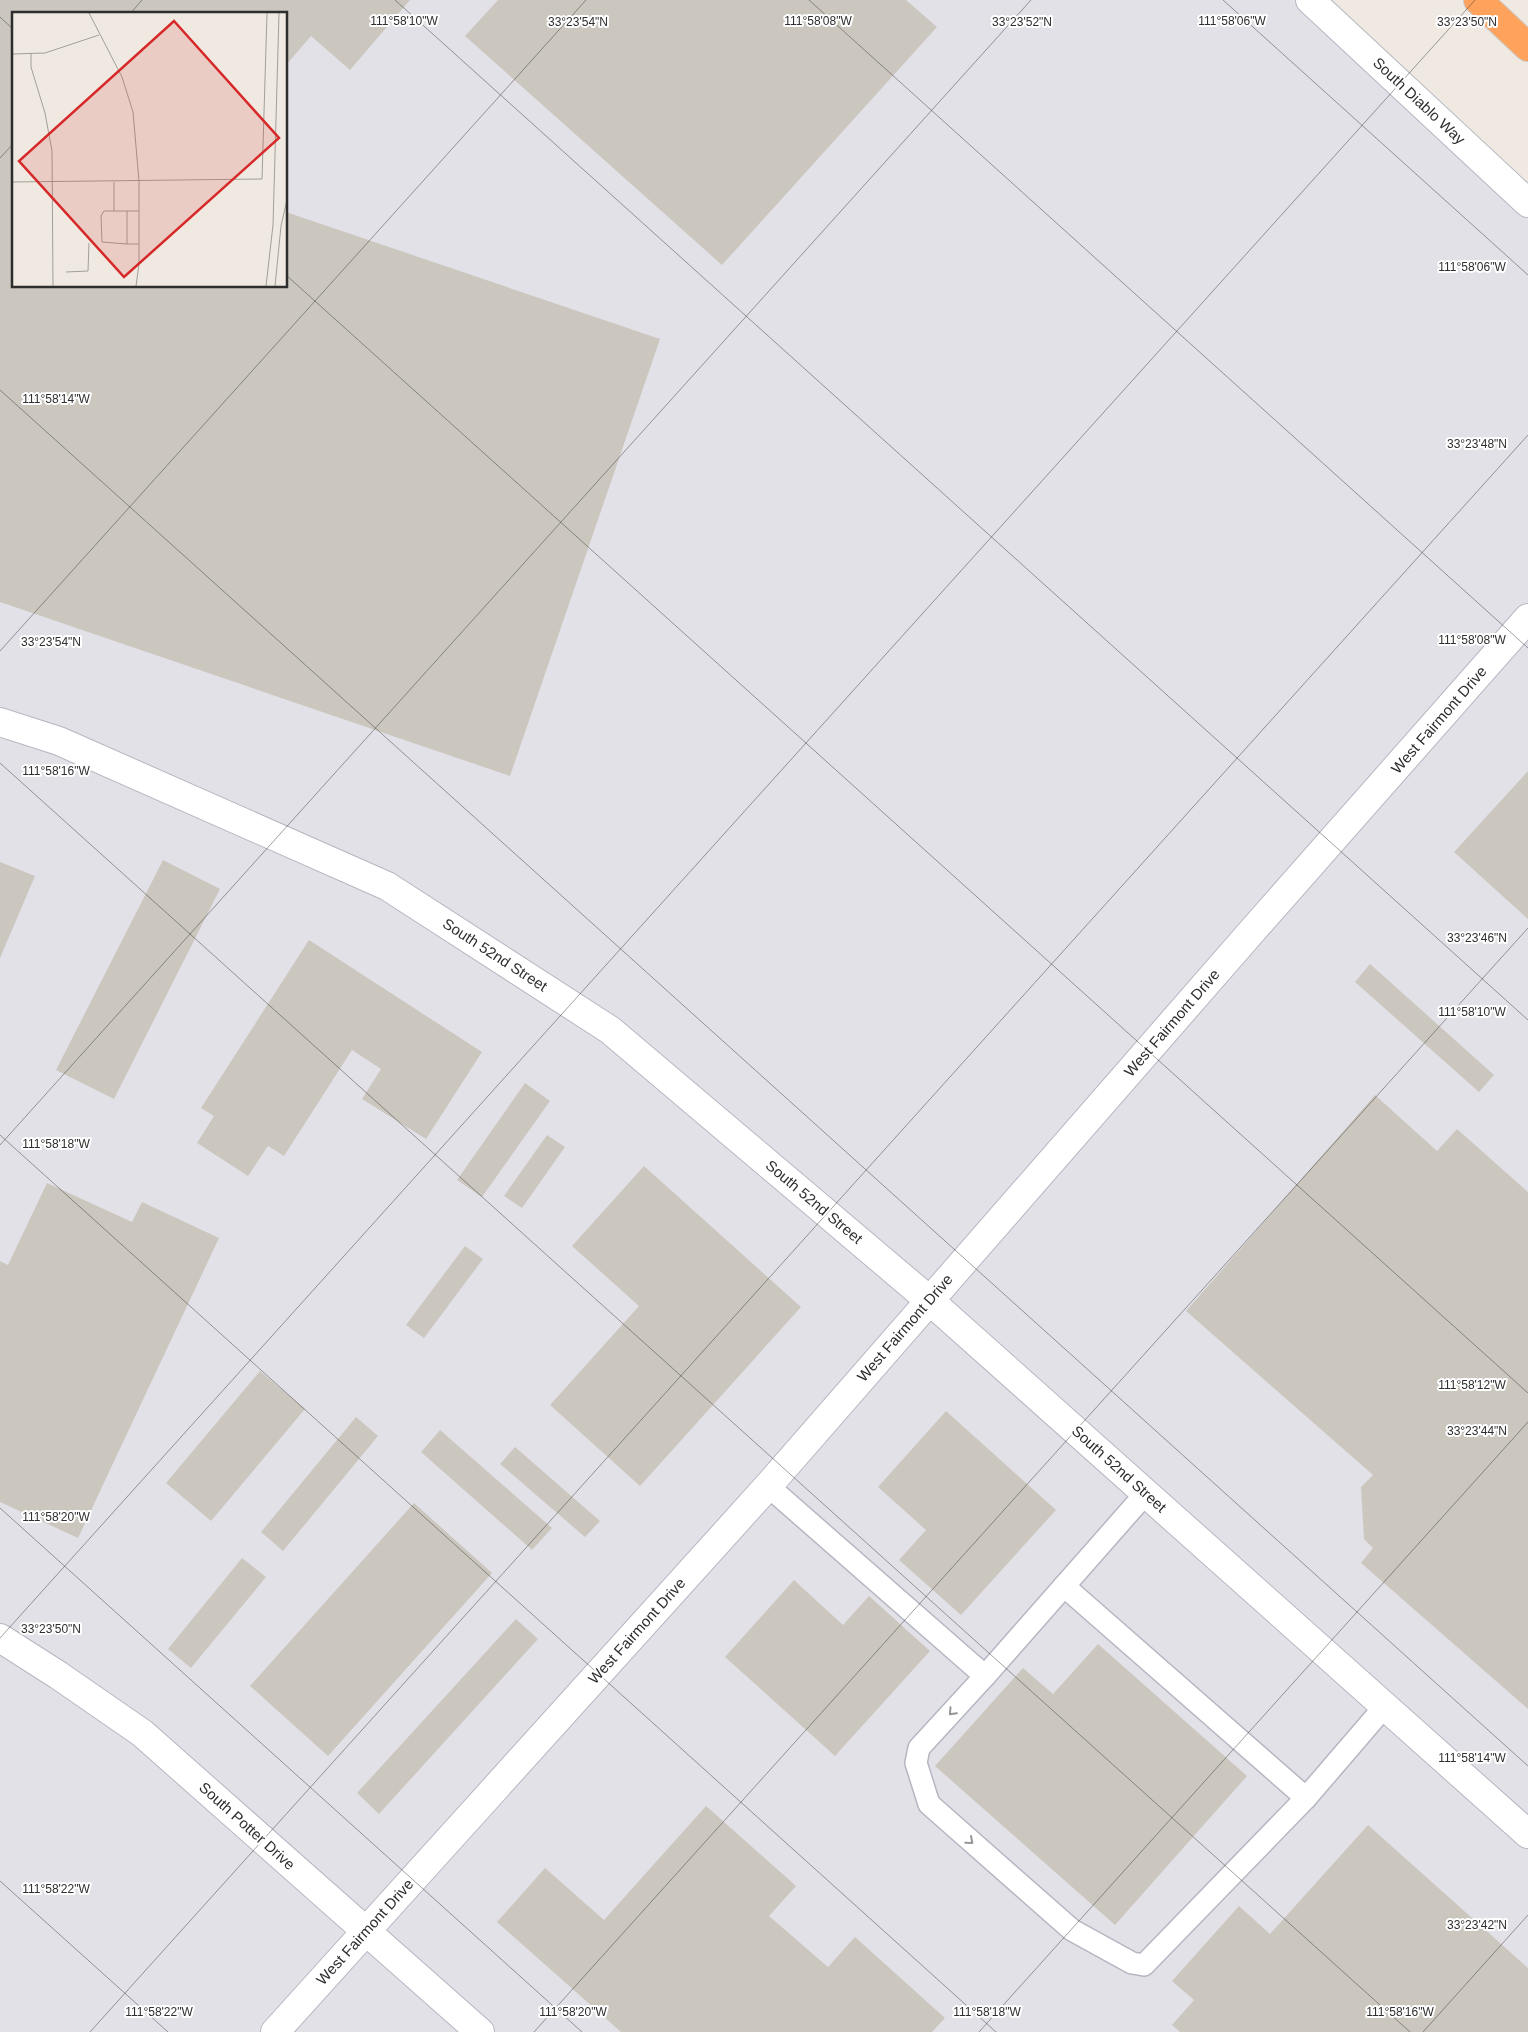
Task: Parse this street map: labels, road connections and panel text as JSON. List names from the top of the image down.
{
  "streets": {
    "street": [
      "South Diablo Way",
      "West Fairmont Drive",
      "South 52nd Street",
      "South Potter Drive"
    ]
  },
  "crossings": [
    ["West Fairmont Drive", "South 52nd Street"],
    ["West Fairmont Drive", "South Potter Drive"]
  ],
  "coordinates": [
    "111°58'10\"W",
    "111°58'08\"W",
    "111°58'06\"W",
    "33°23'54\"N",
    "33°23'52\"N",
    "33°23'50\"N",
    "111°58'14\"W",
    "33°23'48\"N",
    "111°58'16\"W",
    "33°23'46\"N",
    "111°58'18\"W",
    "111°58'12\"W",
    "33°23'44\"N",
    "111°58'20\"W",
    "111°58'22\"W",
    "33°23'42\"N"
  ]
}
